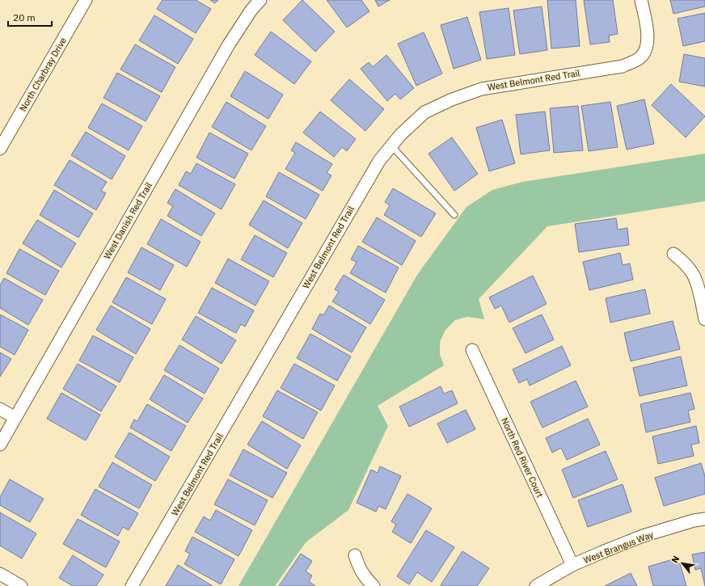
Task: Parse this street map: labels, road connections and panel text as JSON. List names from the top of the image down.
{
  "streets": {
    "street": [
      "North Charbray Drive",
      "West Belmont Red Trail",
      "West Danish Red Trail",
      "North Red River Court",
      "West Brangus Way"
    ]
  },
  "crossings": [
    ["North Red River Court", "West Brangus Way"]
  ],
  "scale_bar": "20 m",
  "north": "top left"
}
